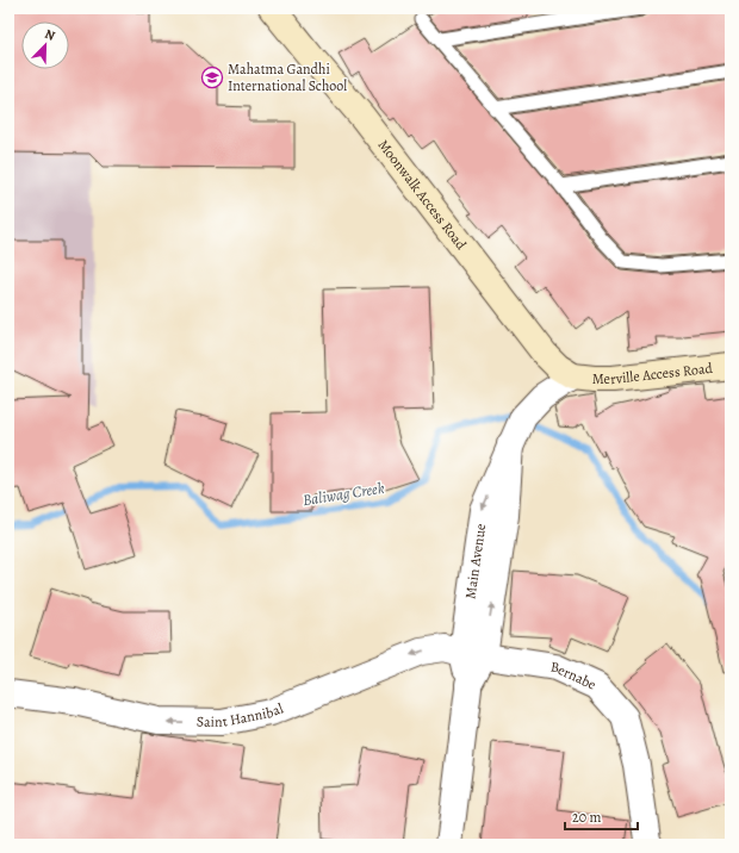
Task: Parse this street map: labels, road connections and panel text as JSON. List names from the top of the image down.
{
  "streets": {
    "street": [
      "Moonwalk Access Road",
      "Merville Access Road",
      "Main Avenue",
      "Bernabe",
      "Saint Hannibal"
    ]
  },
  "crossings": [
    ["Moonwalk Access Road", "Merville Access Road"],
    ["Moonwalk Access Road", "Main Avenue"],
    ["Merville Access Road", "Main Avenue"],
    ["Main Avenue", "Bernabe"],
    ["Main Avenue", "Saint Hannibal"],
    ["Bernabe", "Saint Hannibal"]
  ],
  "one_way": ["Saint Hannibal"],
  "water": ["Baliwag Creek"],
  "places": {
    "school or university": ["Mahatma Gandhi International School"]
  },
  "scale_bar": "20 m",
  "north": "top right"
}
